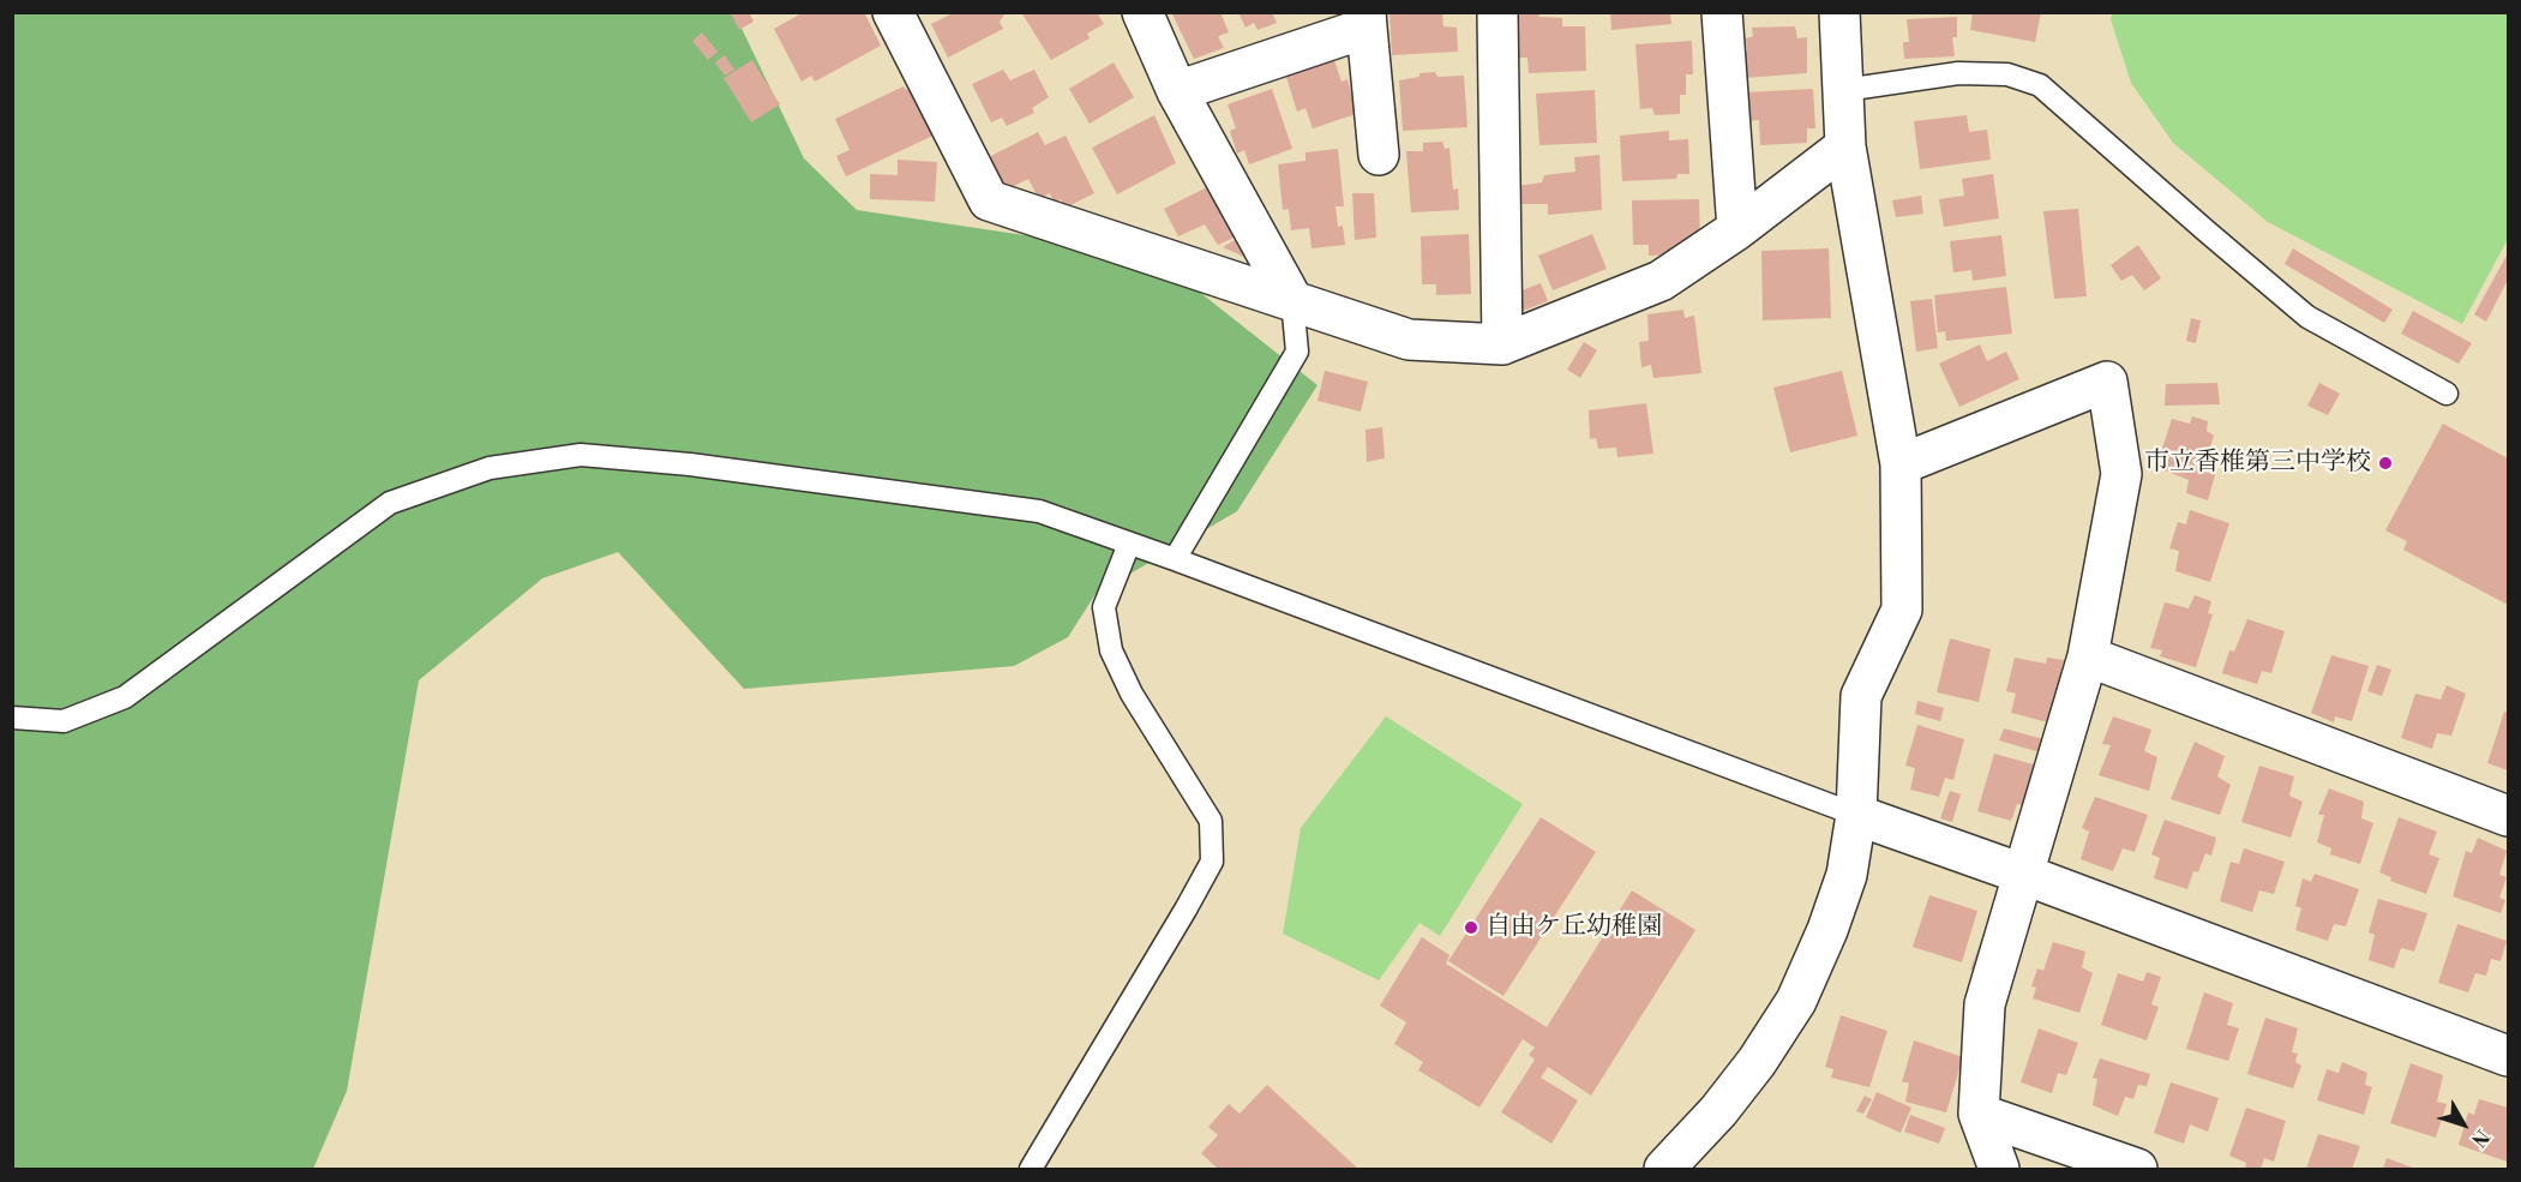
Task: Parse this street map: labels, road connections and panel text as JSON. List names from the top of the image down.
{
  "places": ["市立香椎第三中学校", "自由ケ丘幼稚園"],
  "north": "bottom right"
}
